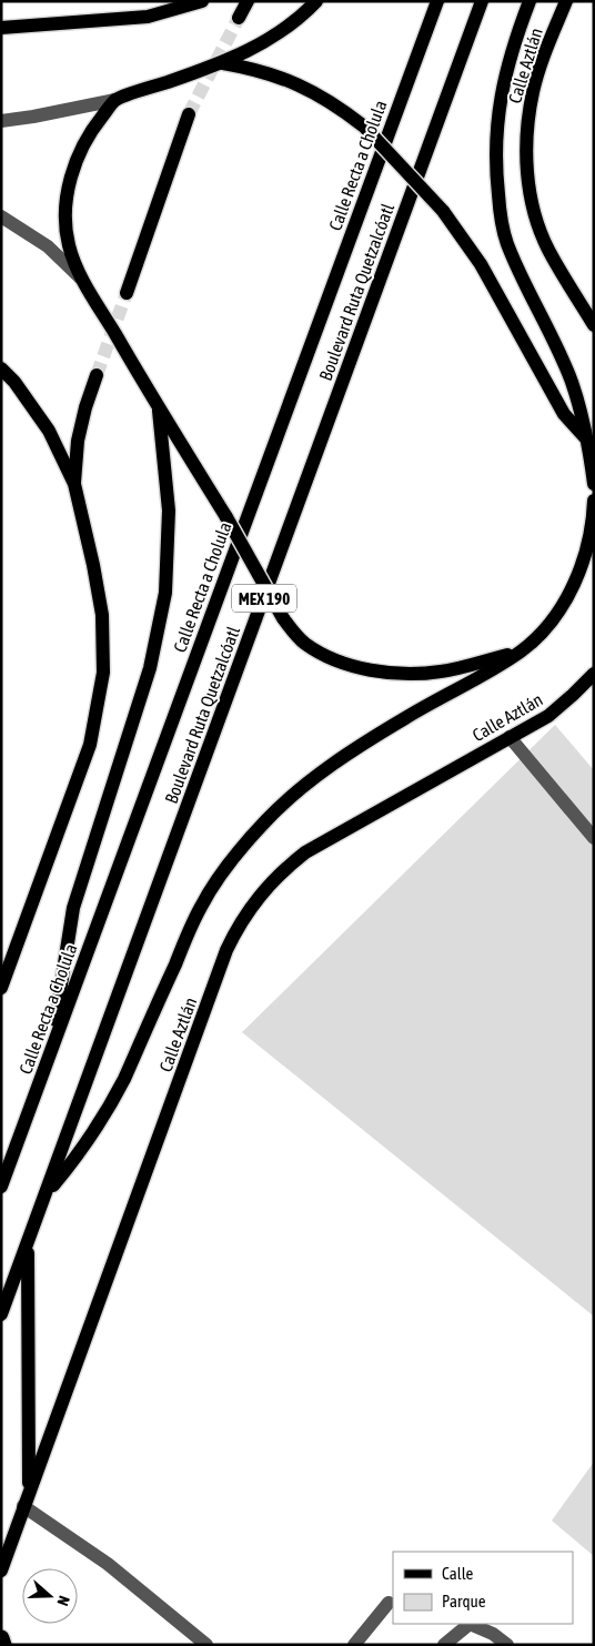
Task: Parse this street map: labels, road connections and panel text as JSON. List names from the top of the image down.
{
  "streets": {
    "main road": [
      "Calle Aztlán",
      "Calle Recta a Cholula",
      "Boulevard Ruta Quetzalcóatl",
      "MEX 190"
    ]
  },
  "legend": ["Calle", "Parque"],
  "north": "right"
}
